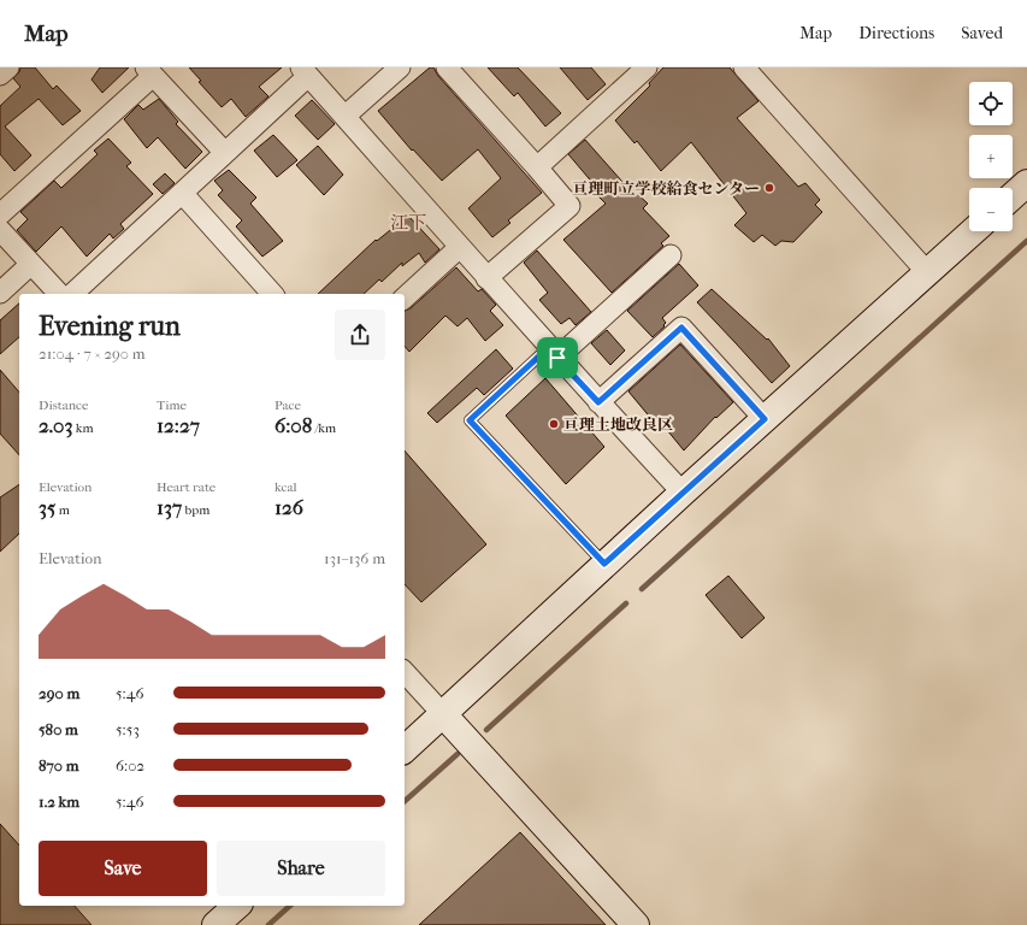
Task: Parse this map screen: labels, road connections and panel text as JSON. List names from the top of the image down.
{
  "districts": ["江下"],
  "places": ["亘理町立学校給食センター", "亘理土地改良区"],
  "page": {
    "header": "Map",
    "nav": ["Map", "Directions", "Saved"],
    "map_buttons": ["+", "−"],
    "heading": ["Evening run", "21:04 · 7 × 290 m"],
    "stats": [
      ["Distance", "2.03 km"],
      ["Time", "12:27"],
      ["Pace", "6:08 /km"],
      ["Elevation", "35 m"],
      ["Heart rate", "137 bpm"],
      ["kcal", "126"]
    ],
    "chart": ["Elevation", "131–136 m"],
    "list": [
      {
        "name": "290 m",
        "note": "5:46"
      },
      {
        "name": "580 m",
        "note": "5:53"
      },
      {
        "name": "870 m",
        "note": "6:02"
      },
      {
        "name": "1.2 km",
        "note": "5:46"
      }
    ],
    "buttons": ["Save", "Share"]
  }
}
